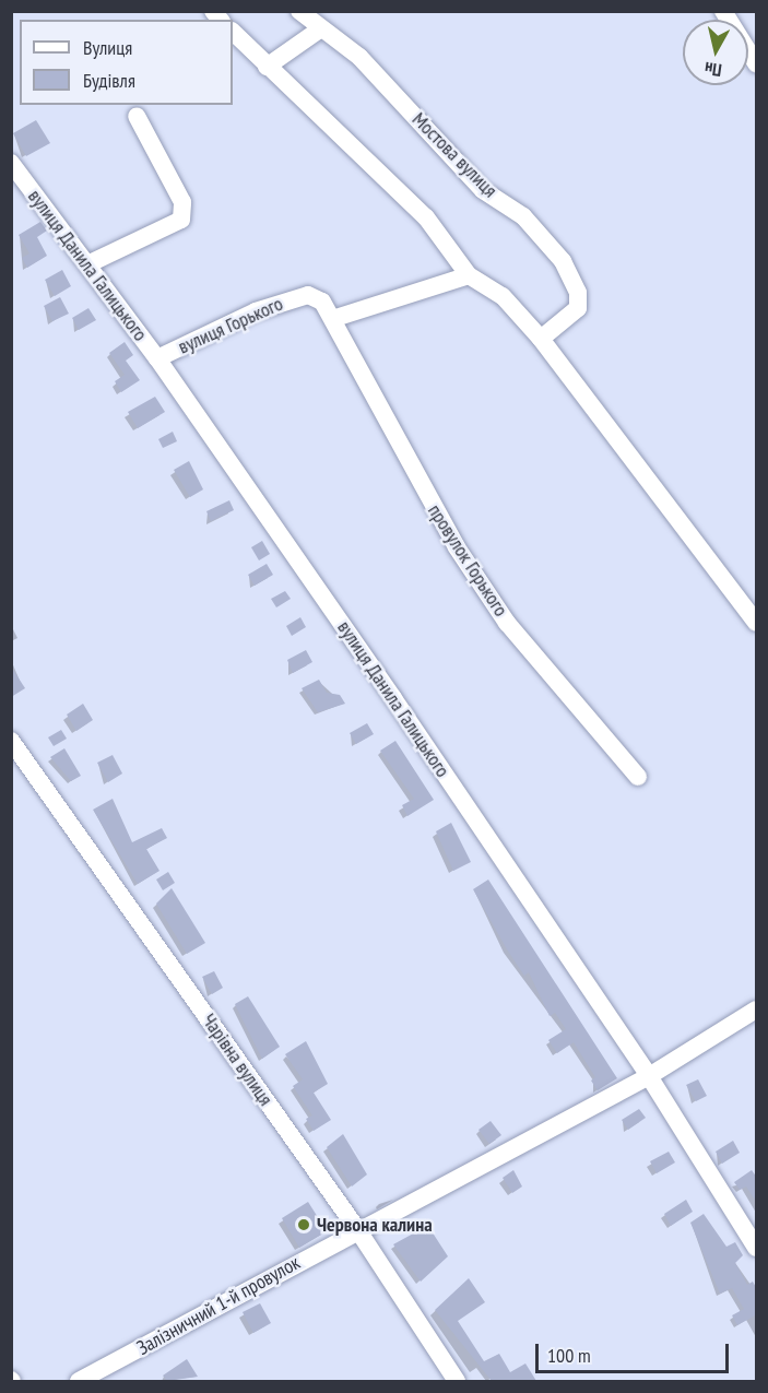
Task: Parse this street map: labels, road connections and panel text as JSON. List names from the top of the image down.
{
  "streets": {
    "street": [
      "Мостова вулиця",
      "вулиця Данила Галицького",
      "вулиця Горького",
      "провулок Горького",
      "Чарівна вулиця",
      "Залізничний 1-й провулок"
    ]
  },
  "crossings": [
    ["вулиця Данила Галицького", "вулиця Горького"],
    ["вулиця Данила Галицького", "Залізничний 1-й провулок"],
    ["вулиця Горького", "провулок Горького"],
    ["Чарівна вулиця", "Залізничний 1-й провулок"]
  ],
  "places": ["Червона калина"],
  "legend": ["Вулиця", "Будівля"],
  "scale_bar": "100 m",
  "north": "bottom"
}
